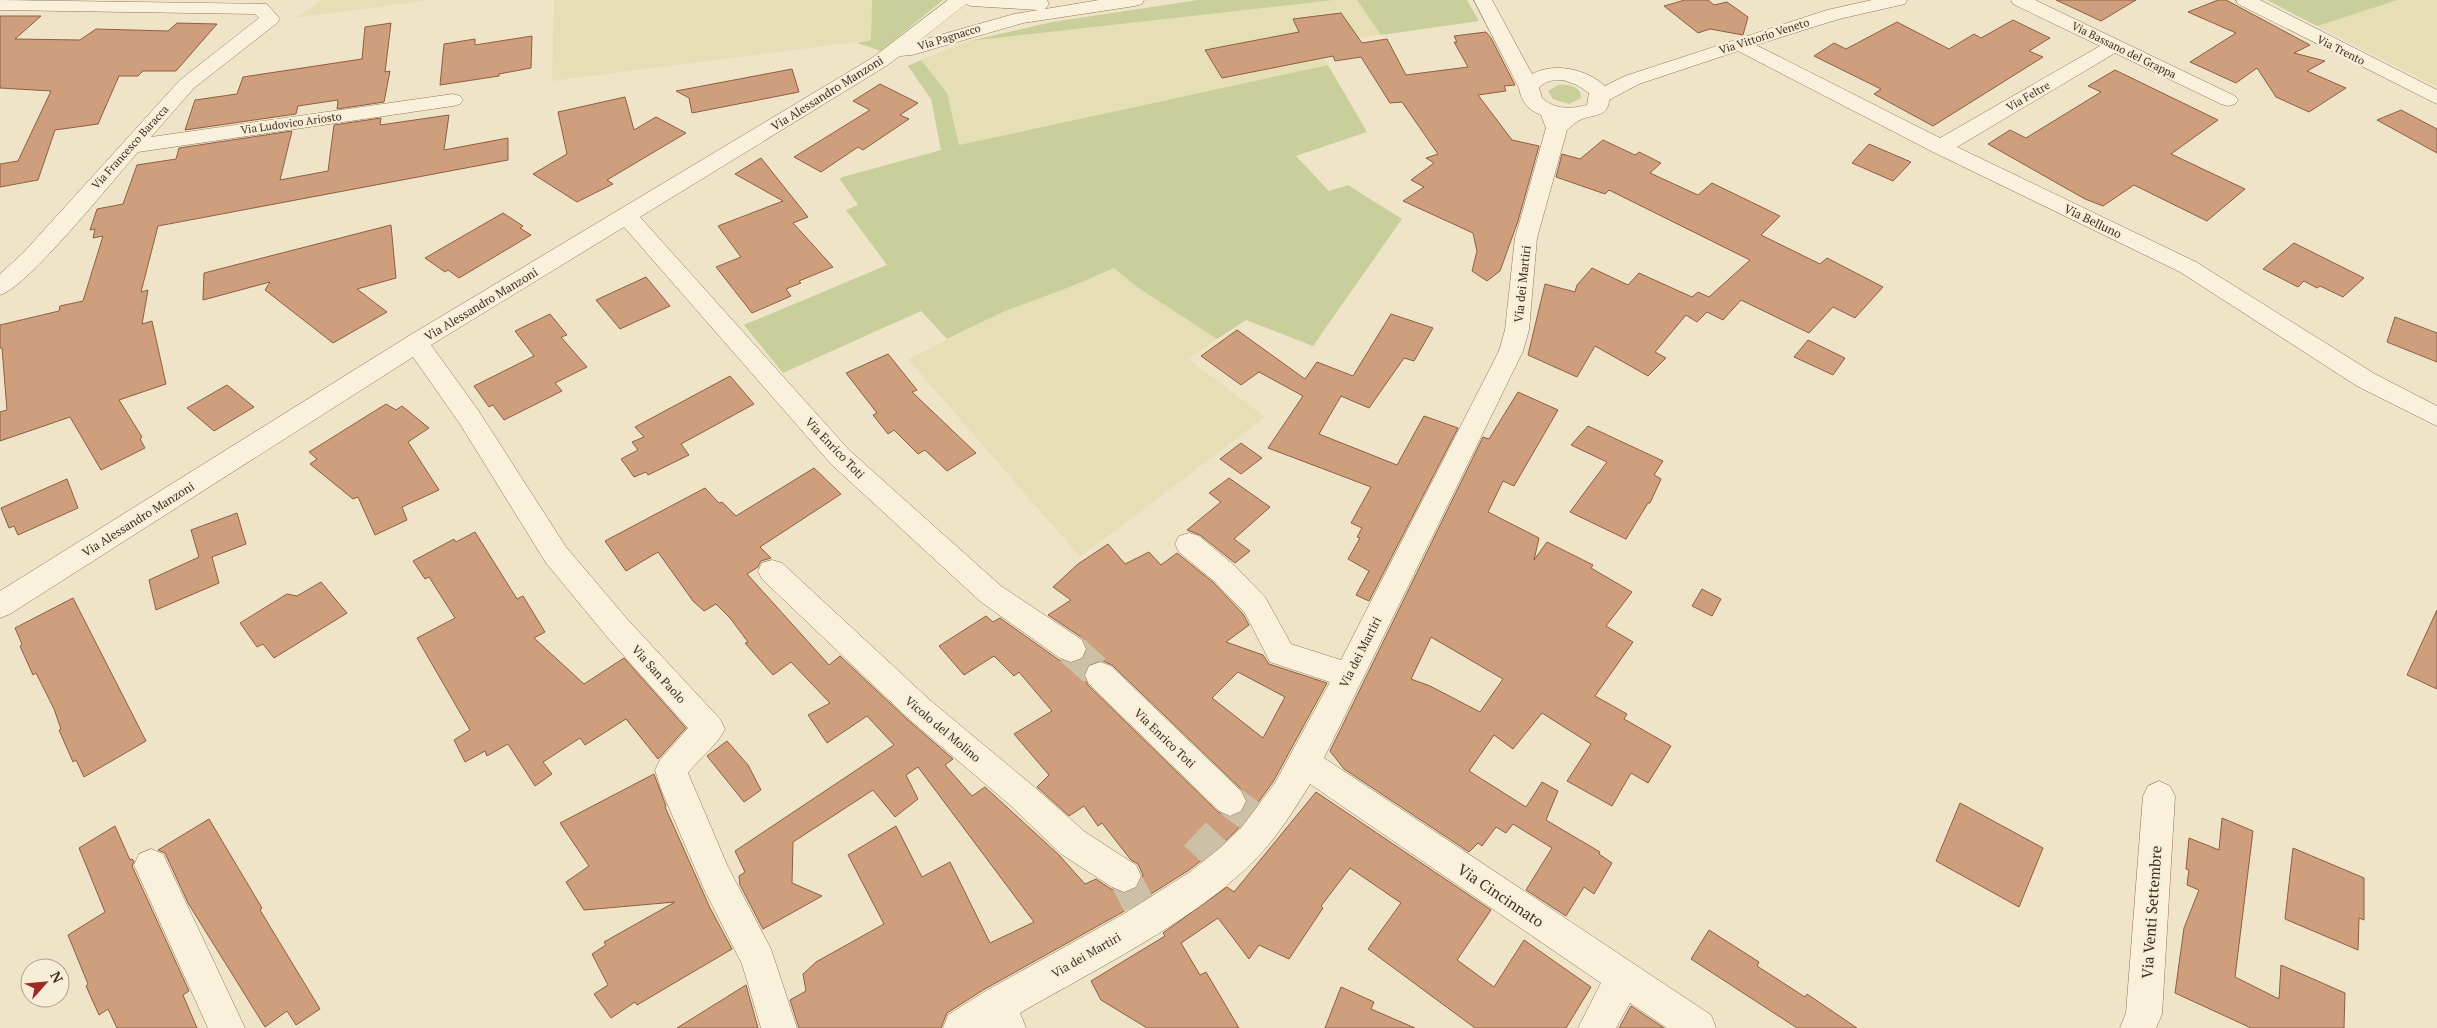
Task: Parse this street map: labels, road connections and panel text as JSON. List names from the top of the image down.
{
  "streets": {
    "street": [
      "Via Vittorio Veneto",
      "Via Pagnacco",
      "Via Bassano del Grappa",
      "Via Trento",
      "Via Alessandro Manzoni",
      "Via Feltre",
      "Via Ludovico Ariosto",
      "Via Francesco Baracca",
      "Via Belluno",
      "Via dei Martiri",
      "Via Enrico Toti",
      "Via San Paolo",
      "Vicolo del Molino",
      "Via Cincinnato",
      "Via Venti Settembre"
    ]
  },
  "crossings": [
    ["Via Vittorio Veneto", "Via Belluno"],
    ["Via Vittorio Veneto", "Via dei Martiri"],
    ["Via Pagnacco", "Via Alessandro Manzoni"],
    ["Via Bassano del Grappa", "Via Feltre"],
    ["Via Alessandro Manzoni", "Via Enrico Toti"],
    ["Via Alessandro Manzoni", "Via San Paolo"],
    ["Via Feltre", "Via Belluno"],
    ["Via Ludovico Ariosto", "Via Francesco Baracca"],
    ["Via dei Martiri", "Via Enrico Toti"],
    ["Via dei Martiri", "Via Cincinnato"]
  ],
  "north": "top right"
}
